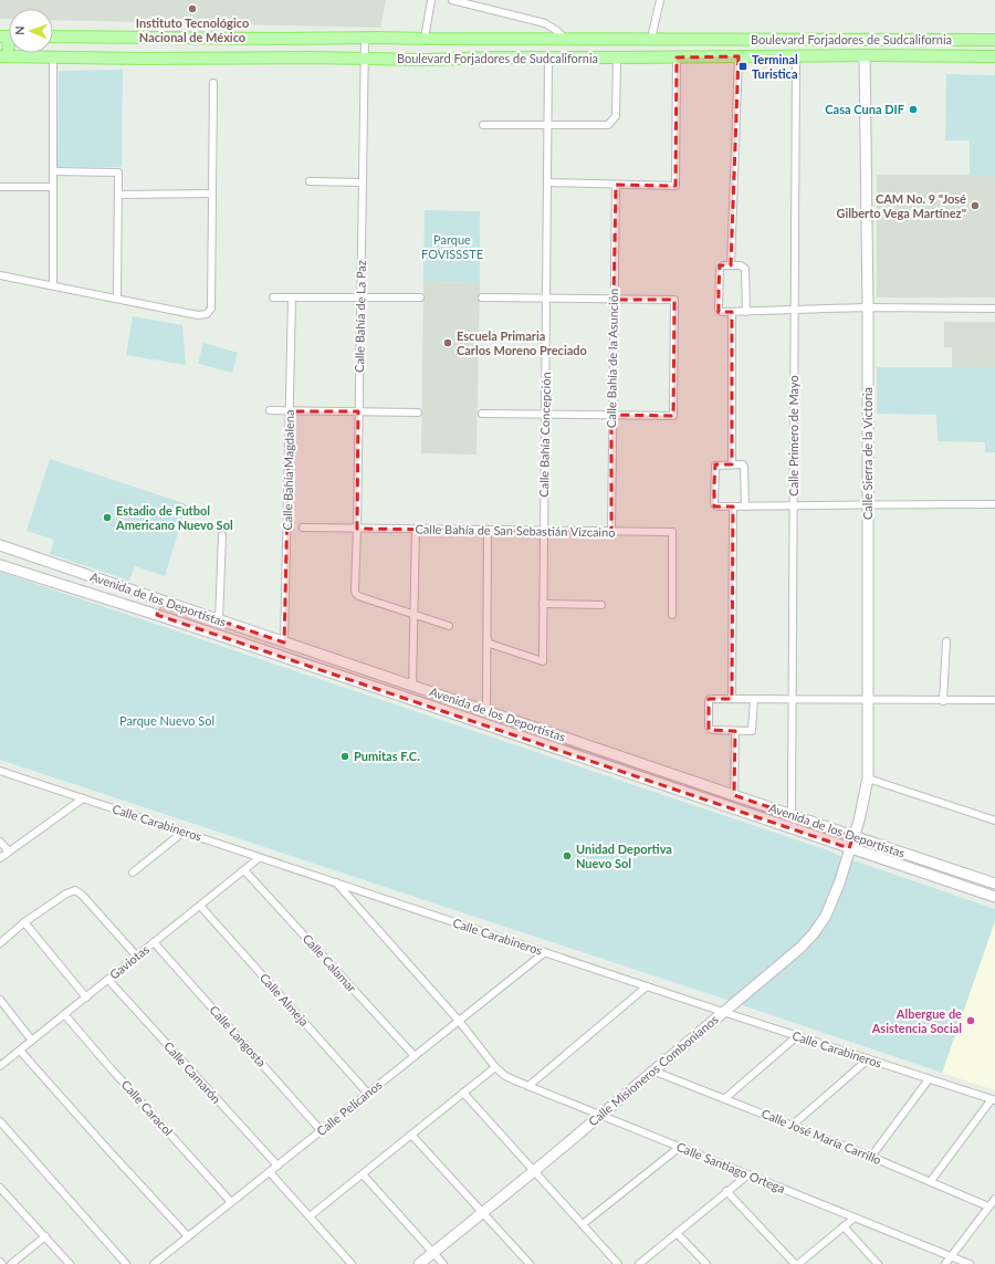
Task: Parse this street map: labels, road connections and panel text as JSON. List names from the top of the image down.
{
  "streets": {
    "main road": ["Boulevard Forjadores de Sudcalifornia"],
    "street": [
      "Calle Bahía de La Paz",
      "Calle Bahía de la Asunción",
      "Calle Bahía Concepción",
      "Calle Primero de Mayo",
      "Calle Sierra de la Victoria",
      "Calle Bahía Magdalena",
      "Calle Bahía de San Sebastián Vizcaino",
      "Avenida de los Deportistas",
      "Calle Carabineros",
      "Gaviotas",
      "Calle Calamar",
      "Calle Almeja",
      "Calle Langosta",
      "Calle Misioneros Combonianos",
      "Calle Camarón",
      "Calle Caracol",
      "Calle Pelícanos",
      "Calle José María Carrillo",
      "Calle Santiago Ortega"
    ]
  },
  "crossings": [
    ["Boulevard Forjadores de Sudcalifornia", "Calle Bahía de La Paz"],
    ["Boulevard Forjadores de Sudcalifornia", "Calle Bahía Concepción"],
    ["Boulevard Forjadores de Sudcalifornia", "Calle Primero de Mayo"],
    ["Boulevard Forjadores de Sudcalifornia", "Calle Sierra de la Victoria"],
    ["Calle Bahía de La Paz", "Calle Bahía de San Sebastián Vizcaino"],
    ["Calle Bahía de la Asunción", "Calle Bahía de San Sebastián Vizcaino"],
    ["Calle Bahía Concepción", "Calle Bahía de San Sebastián Vizcaino"],
    ["Calle Primero de Mayo", "Avenida de los Deportistas"],
    ["Calle Sierra de la Victoria", "Avenida de los Deportistas"],
    ["Calle Sierra de la Victoria", "Calle Misioneros Combonianos"],
    ["Calle Bahía Magdalena", "Avenida de los Deportistas"],
    ["Avenida de los Deportistas", "Calle Misioneros Combonianos"],
    ["Calle Carabineros", "Gaviotas"],
    ["Calle Carabineros", "Calle Misioneros Combonianos"],
    ["Calle Carabineros", "Calle Pelícanos"],
    ["Calle Carabineros", "Calle Santiago Ortega"],
    ["Gaviotas", "Calle Calamar"],
    ["Gaviotas", "Calle Almeja"],
    ["Gaviotas", "Calle Langosta"],
    ["Gaviotas", "Calle Camarón"],
    ["Gaviotas", "Calle Caracol"],
    ["Calle Calamar", "Calle Pelícanos"],
    ["Calle Almeja", "Calle Pelícanos"],
    ["Calle Langosta", "Calle Pelícanos"],
    ["Calle Misioneros Combonianos", "Calle José María Carrillo"],
    ["Calle Misioneros Combonianos", "Calle Santiago Ortega"],
    ["Calle Camarón", "Calle Pelícanos"],
    ["Calle Caracol", "Calle Pelícanos"],
    ["Calle Pelícanos", "Calle Santiago Ortega"]
  ],
  "parks": ["Parque FOVISSSTE", "Parque Nuevo Sol"],
  "places": {
    "other": [
      "Instituto Tecnológico Nacional de México",
      "Casa Cuna DIF",
      "CAM No. 9 \"José Gilberto Vega Martínez\"",
      "Escuela Primaria Carlos Moreno Preciado",
      "Estadio de Futbol Americano Nuevo Sol",
      "Pumitas F.C.",
      "Unidad Deportiva Nuevo Sol",
      "Albergue de Asistencia Social"
    ],
    "transit": ["Terminal Turistica"]
  },
  "north": "left"
}
